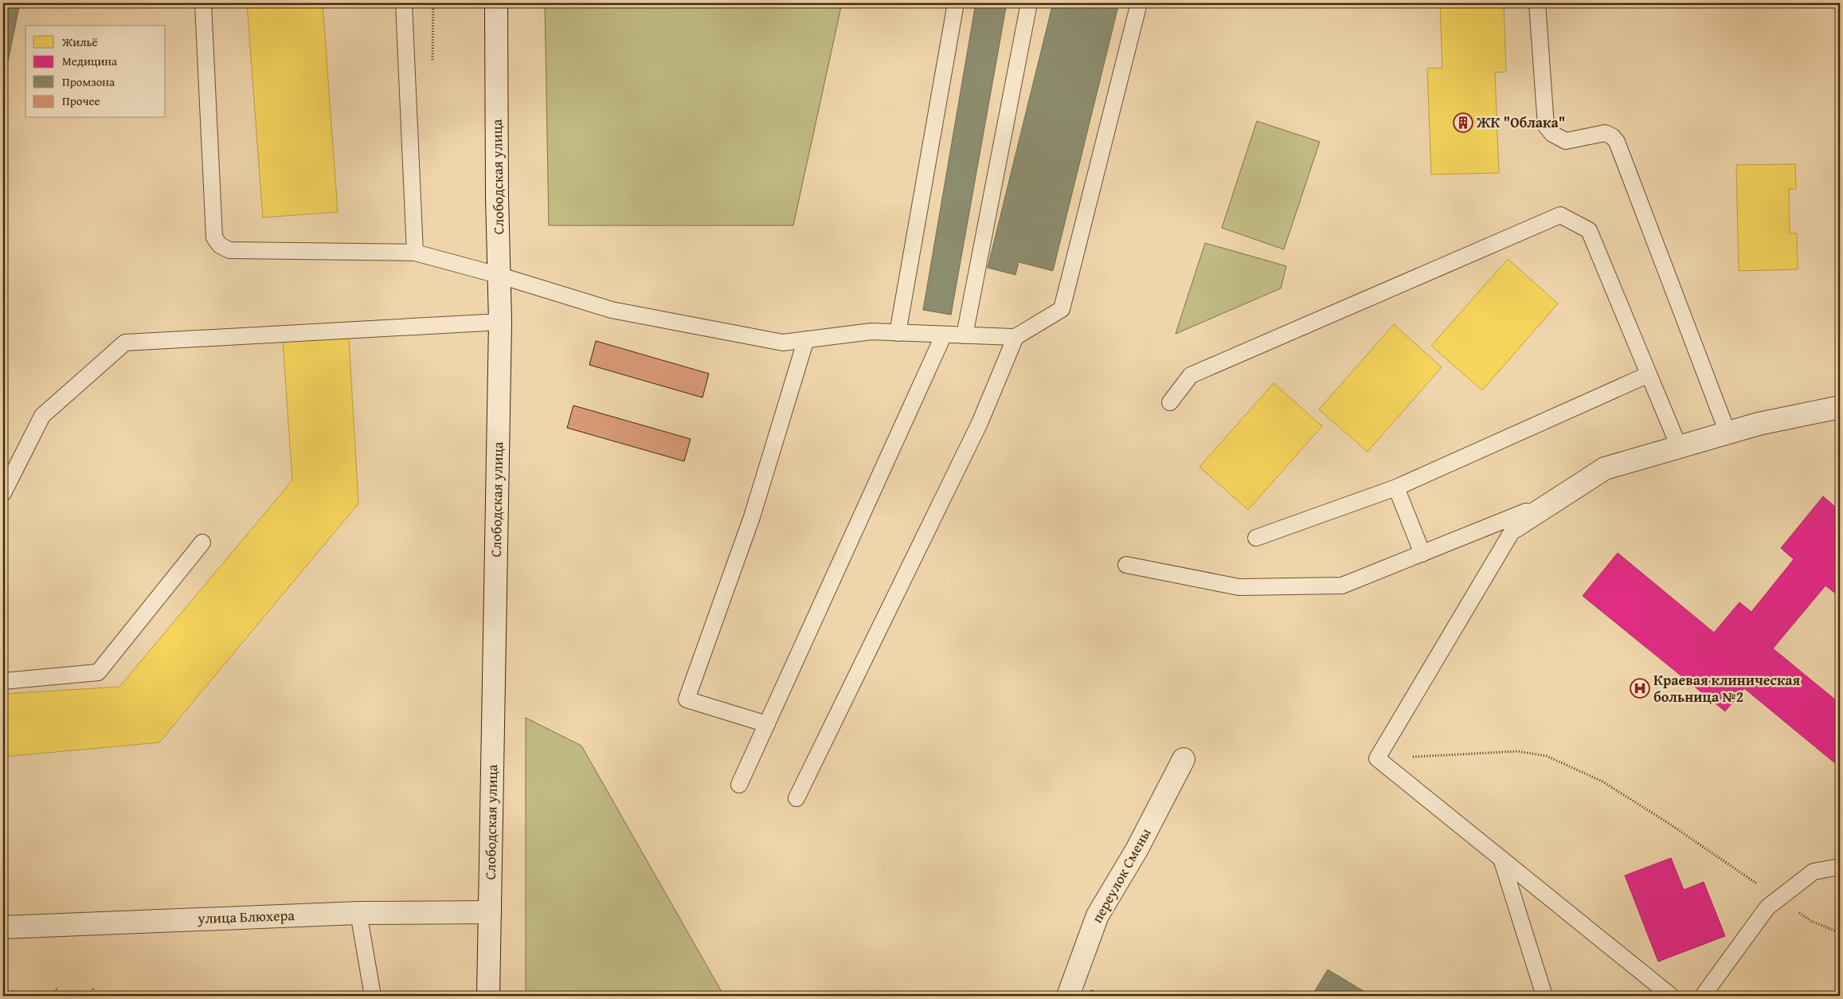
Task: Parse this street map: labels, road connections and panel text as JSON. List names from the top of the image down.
{
  "streets": {
    "street": ["Слободская улица", "переулок Смены", "улица Блюхера"]
  },
  "crossings": [
    ["Слободская улица", "улица Блюхера"]
  ],
  "places": {
    "building": ["ЖК \"Облака\""],
    "hospital": ["Краевая клиническая больница №2"]
  },
  "legend": [
    "Жильё",
    "Медицина",
    "Промзона",
    "Прочее"
  ]
}
